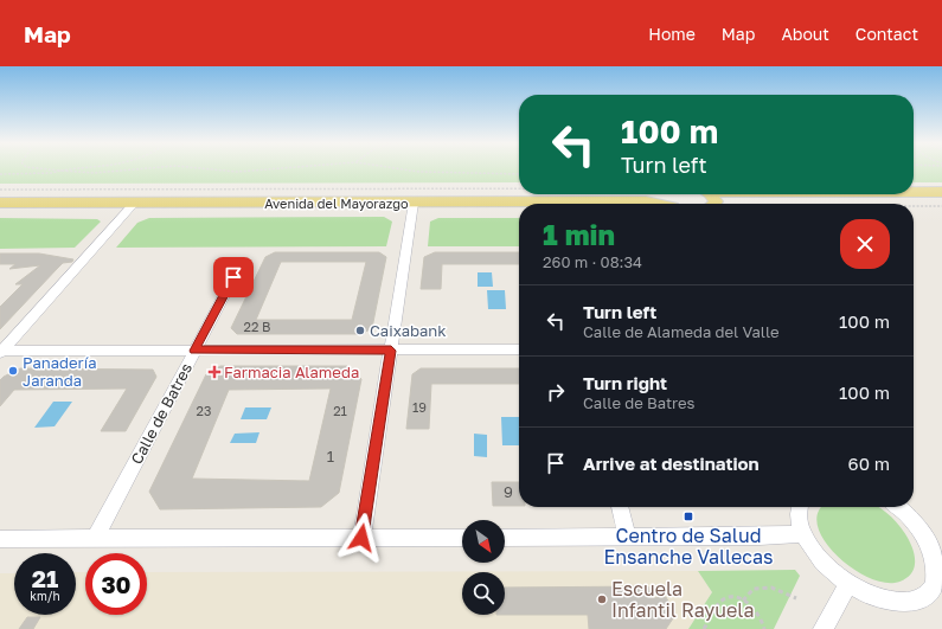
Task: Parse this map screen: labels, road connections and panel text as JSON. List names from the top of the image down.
{
  "streets": {
    "main road": ["Avenida del Mayorazgo"],
    "street": ["Calle de Batres"]
  },
  "places": {
    "other": ["Caixabank", "Panadería Jaranda", "Escuela Infantil Rayuela"],
    "health": ["Farmacia Alameda"],
    "transit": ["Centro de Salud Ensanche Vallecas"]
  },
  "house_numbers": [
    "22 B",
    "19",
    "23",
    "21",
    "1",
    "9"
  ],
  "north": "bottom right",
  "page": {
    "header": "Map",
    "nav": [
      "Home",
      "Map",
      "About",
      "Contact"
    ],
    "turn": ["100 m", "Turn left"],
    "heading": ["1 min", "260 m · 08:34"],
    "list": [
      {
        "name": "Turn left",
        "note": "Calle de Alameda del Valle",
        "value": "100 m"
      },
      {
        "name": "Turn right",
        "note": "Calle de Batres",
        "value": "100 m"
      },
      {
        "name": "Arrive at destination",
        "value": "60 m"
      }
    ],
    "speed": "21 km/h",
    "limit": "30"
  }
}
